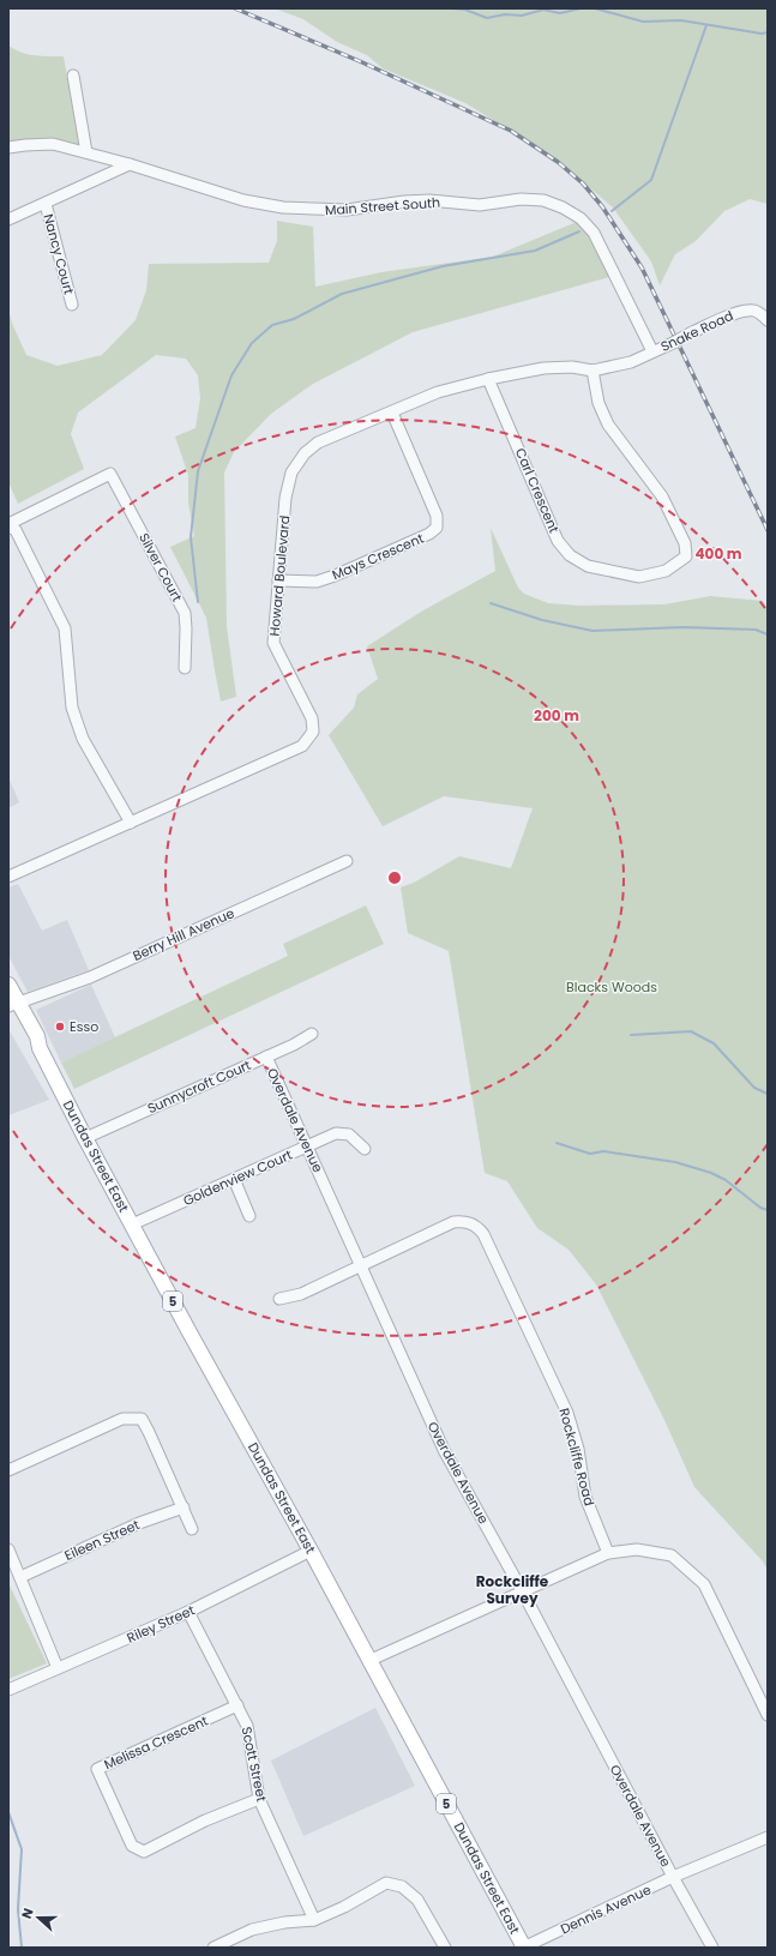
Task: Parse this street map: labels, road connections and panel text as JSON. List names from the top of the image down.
{
  "streets": {
    "main road": ["Dundas Street East", "5"],
    "street": [
      "Main Street South",
      "Nancy Court",
      "Snake Road",
      "Carl Crescent",
      "Mays Crescent",
      "Silver Court",
      "Howard Boulevard",
      "Berry Hill Avenue",
      "Sunnycroft Court",
      "Overdale Avenue",
      "Goldenview Court",
      "Rockcliffe Road",
      "Eileen Street",
      "Riley Street",
      "Melissa Crescent",
      "Scott Street",
      "Dennis Avenue"
    ]
  },
  "crossings": [
    ["Main Street South", "Snake Road"],
    ["Snake Road", "Carl Crescent"],
    ["Snake Road", "Howard Boulevard"],
    ["Carl Crescent", "Howard Boulevard"],
    ["Mays Crescent", "Howard Boulevard"],
    ["Berry Hill Avenue", "Dundas Street East"],
    ["Sunnycroft Court", "Overdale Avenue"],
    ["Sunnycroft Court", "Dundas Street East"],
    ["Overdale Avenue", "Goldenview Court"],
    ["Overdale Avenue", "Rockcliffe Road"],
    ["Overdale Avenue", "Dennis Avenue"],
    ["Dundas Street East", "Goldenview Court"],
    ["Dundas Street East", "Riley Street"],
    ["Dundas Street East", "Dennis Avenue"],
    ["Riley Street", "Scott Street"],
    ["Melissa Crescent", "Scott Street"]
  ],
  "districts": ["Rockcliffe Survey"],
  "parks": ["Blacks Woods"],
  "places": ["Esso"],
  "north": "left",
  "rings": ["400 m", "200 m"]
}
